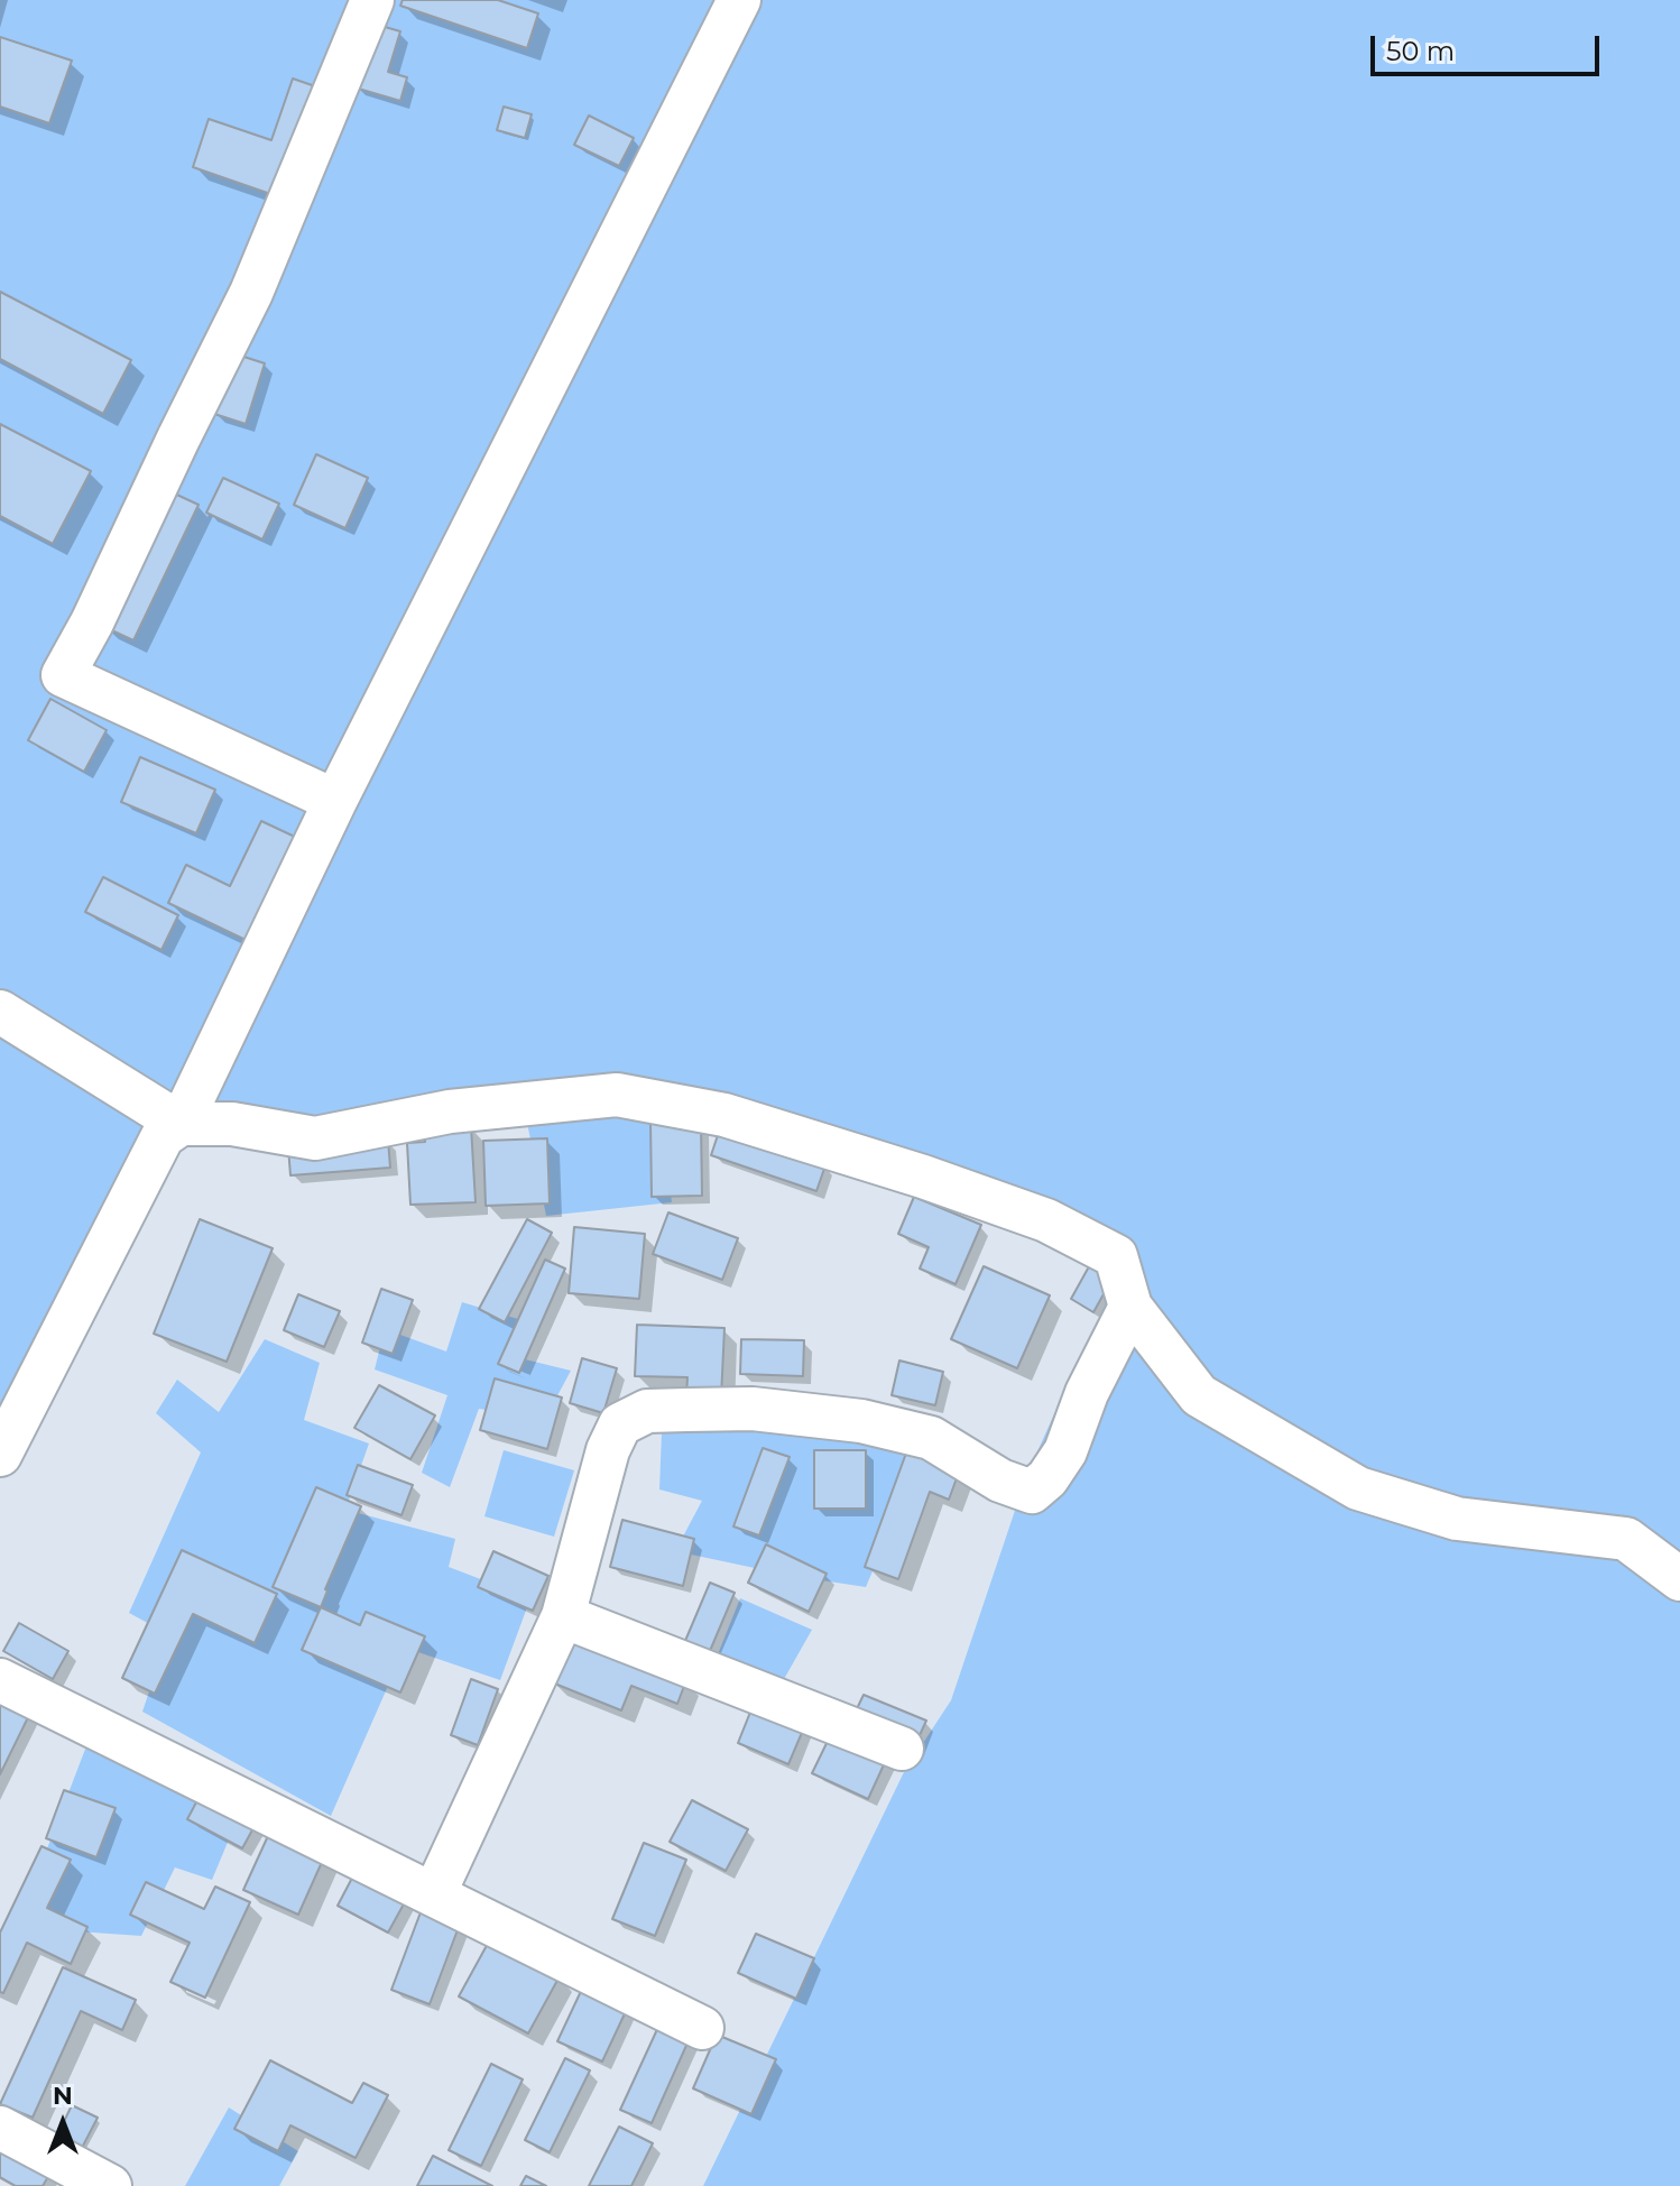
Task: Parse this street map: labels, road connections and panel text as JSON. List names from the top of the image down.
{
  "scale_bar": "50 m",
  "north": "top"
}
